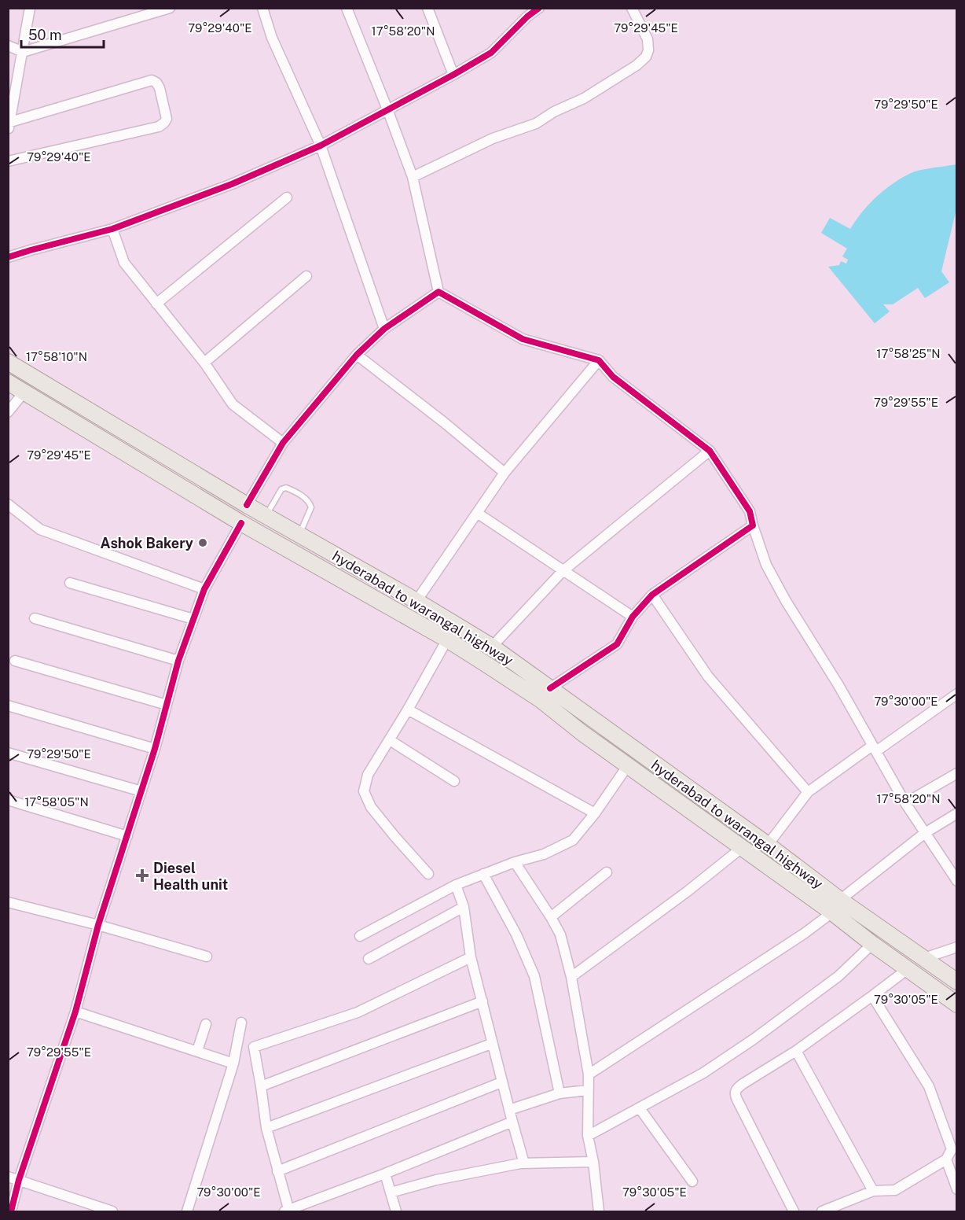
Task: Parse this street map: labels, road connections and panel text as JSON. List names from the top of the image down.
{
  "streets": {
    "main road": ["hyderabad to warangal highway"]
  },
  "places": {
    "other": ["Ashok Bakery"],
    "health": ["Diesel Health unit"]
  },
  "scale_bar": "50 m",
  "coordinates": [
    "79°29'40\"E",
    "79°29'45\"E",
    "17°58'20\"N",
    "79°29'50\"E",
    "17°58'25\"N",
    "17°58'10\"N",
    "79°29'55\"E",
    "79°30'00\"E",
    "17°58'05\"N",
    "79°30'05\"E"
  ]
}
